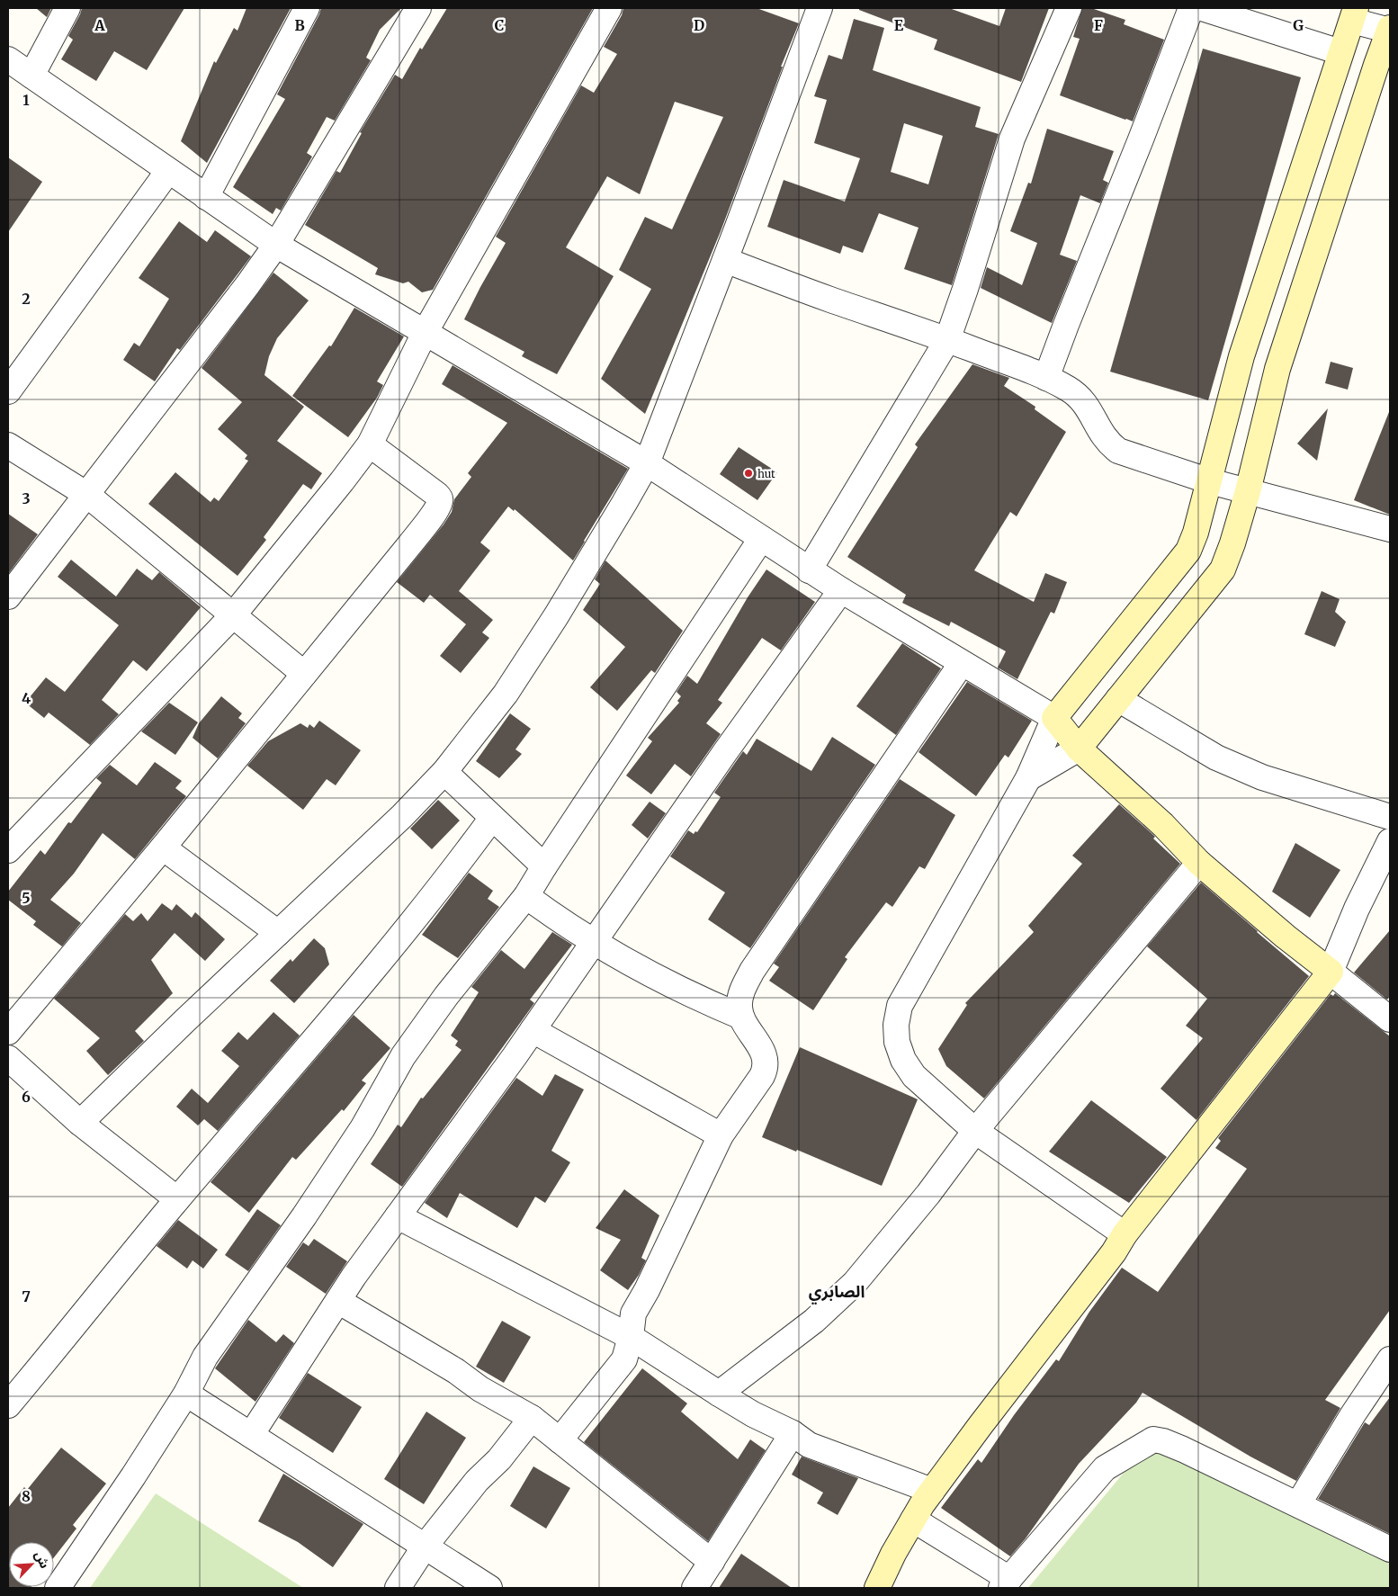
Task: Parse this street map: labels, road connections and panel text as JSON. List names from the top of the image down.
{
  "districts": ["الصابري"],
  "places": ["hut"],
  "north": "top right",
  "grid": {
    "columns": [
      "A",
      "B",
      "C",
      "D",
      "E",
      "F",
      "G"
    ],
    "rows": [
      "1",
      "2",
      "3",
      "4",
      "5",
      "6",
      "7",
      "8"
    ]
  }
}
